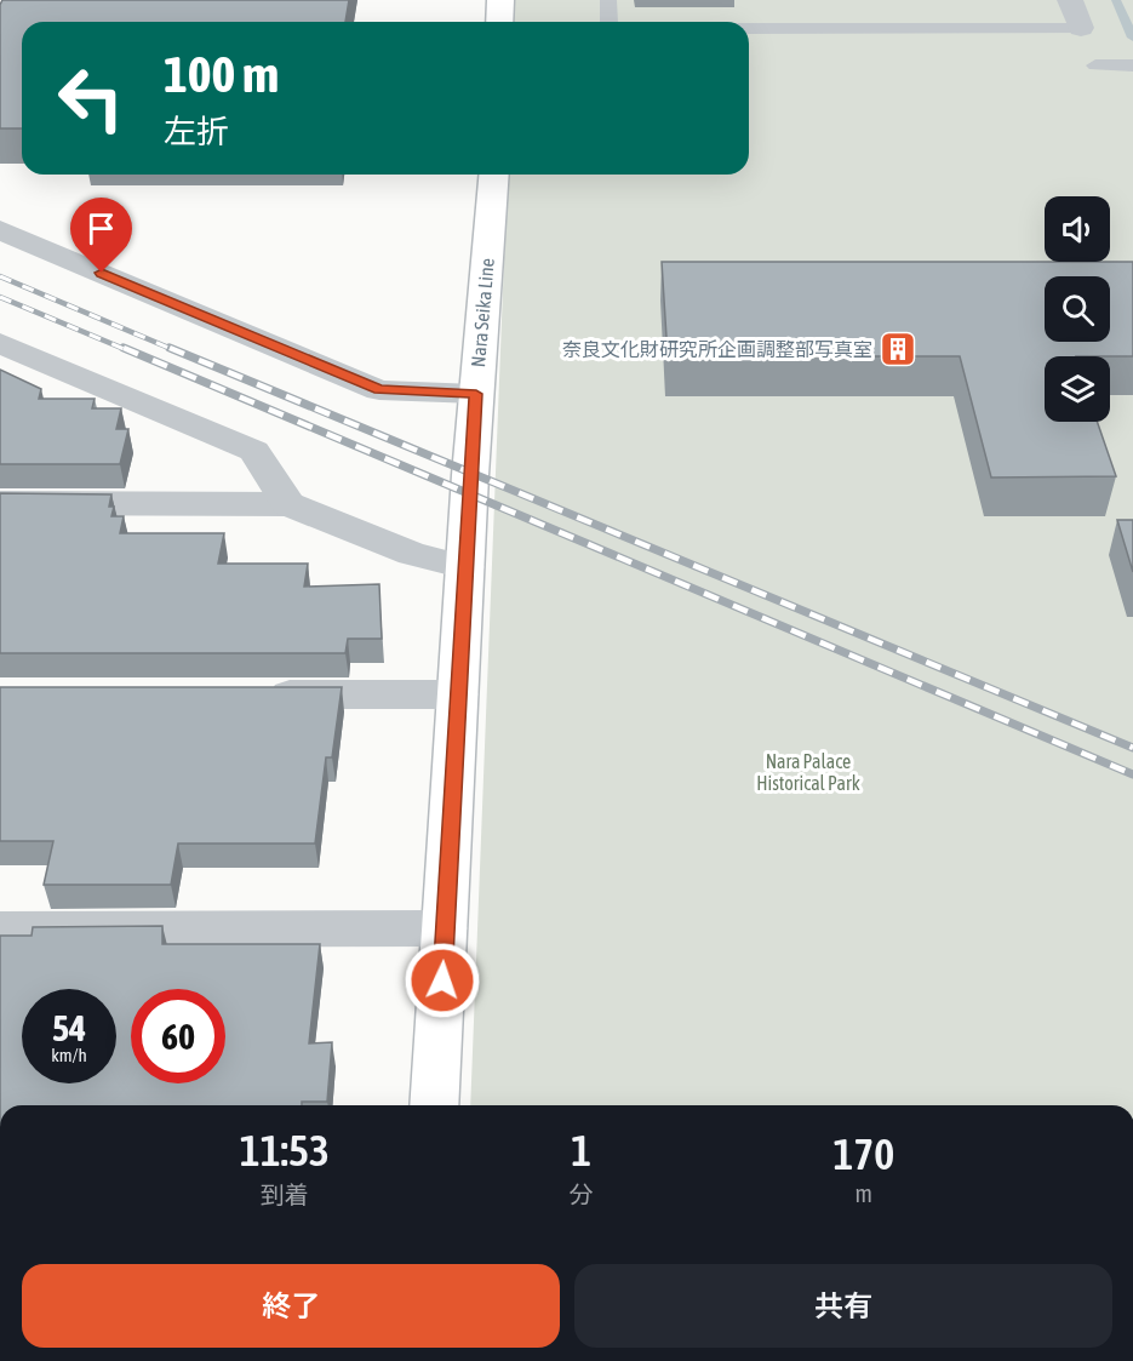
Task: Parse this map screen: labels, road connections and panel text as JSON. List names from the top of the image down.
{
  "streets": {
    "main road": ["Nara Seika Line"]
  },
  "parks": ["Nara Palace Historical Park"],
  "places": {
    "building": ["奈良文化財研究所企画調整部写真室"]
  },
  "page": {
    "turn": ["100 m", "左折"],
    "speed": "54 km/h",
    "limit": "60",
    "eta": [
      "11:53",
      "到着",
      "1",
      "分",
      "170",
      "m"
    ],
    "buttons": ["終了", "共有"]
  }
}
